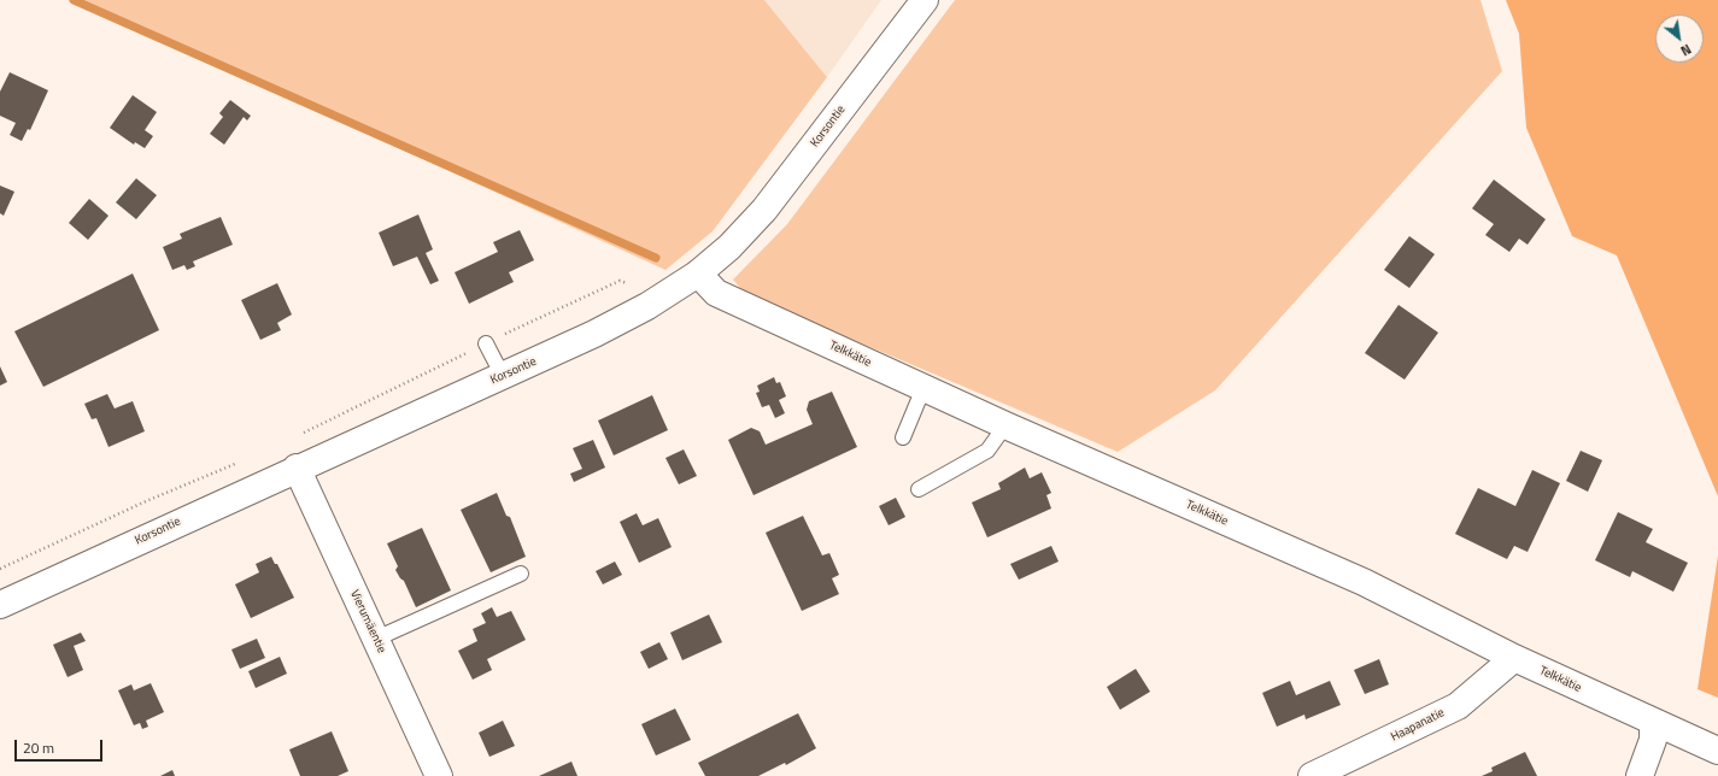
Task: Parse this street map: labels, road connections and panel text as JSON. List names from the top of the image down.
{
  "streets": {
    "street": [
      "Korsontie",
      "Telkkätie",
      "Vierumäentie",
      "Haapanatie"
    ]
  },
  "crossings": [
    ["Korsontie", "Telkkätie"],
    ["Korsontie", "Vierumäentie"],
    ["Telkkätie", "Haapanatie"]
  ],
  "scale_bar": "20 m",
  "north": "bottom right"
}
